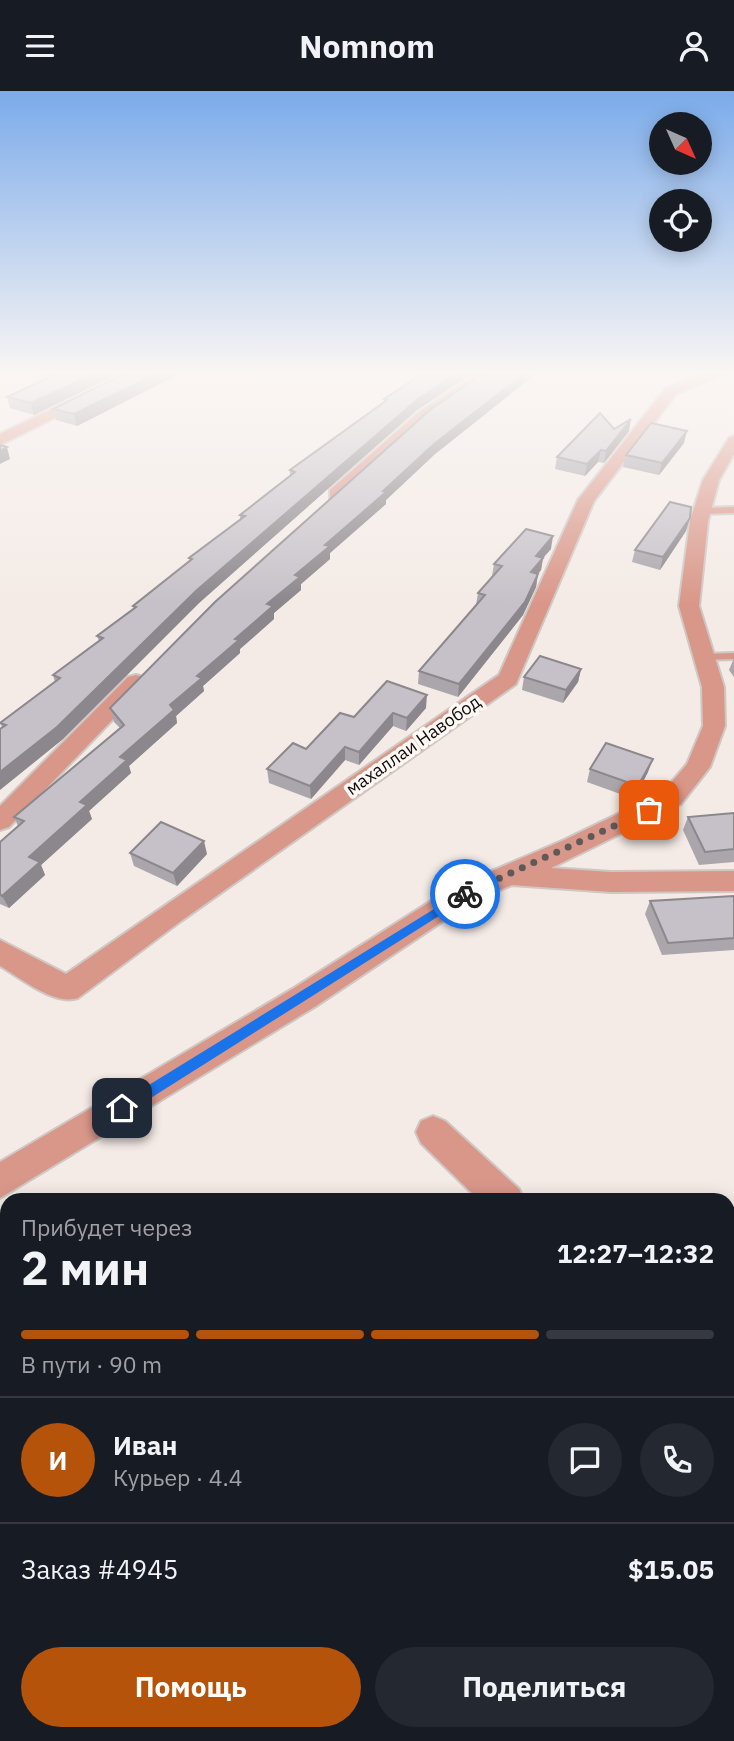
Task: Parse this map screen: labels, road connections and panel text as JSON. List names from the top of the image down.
{
  "streets": {
    "street": ["махаллаи Навобод"]
  },
  "north": "bottom right",
  "page": {
    "header": "Nomnom",
    "heading": ["2 мин", "Прибудет через", "12:27–12:32"],
    "panel": [
      "Иван",
      "Курьер · 4.4",
      "Заказ #4945",
      "$15.05"
    ],
    "bar": "В пути · 90 m",
    "round": "И",
    "buttons": ["Помощь", "Поделиться"]
  }
}
